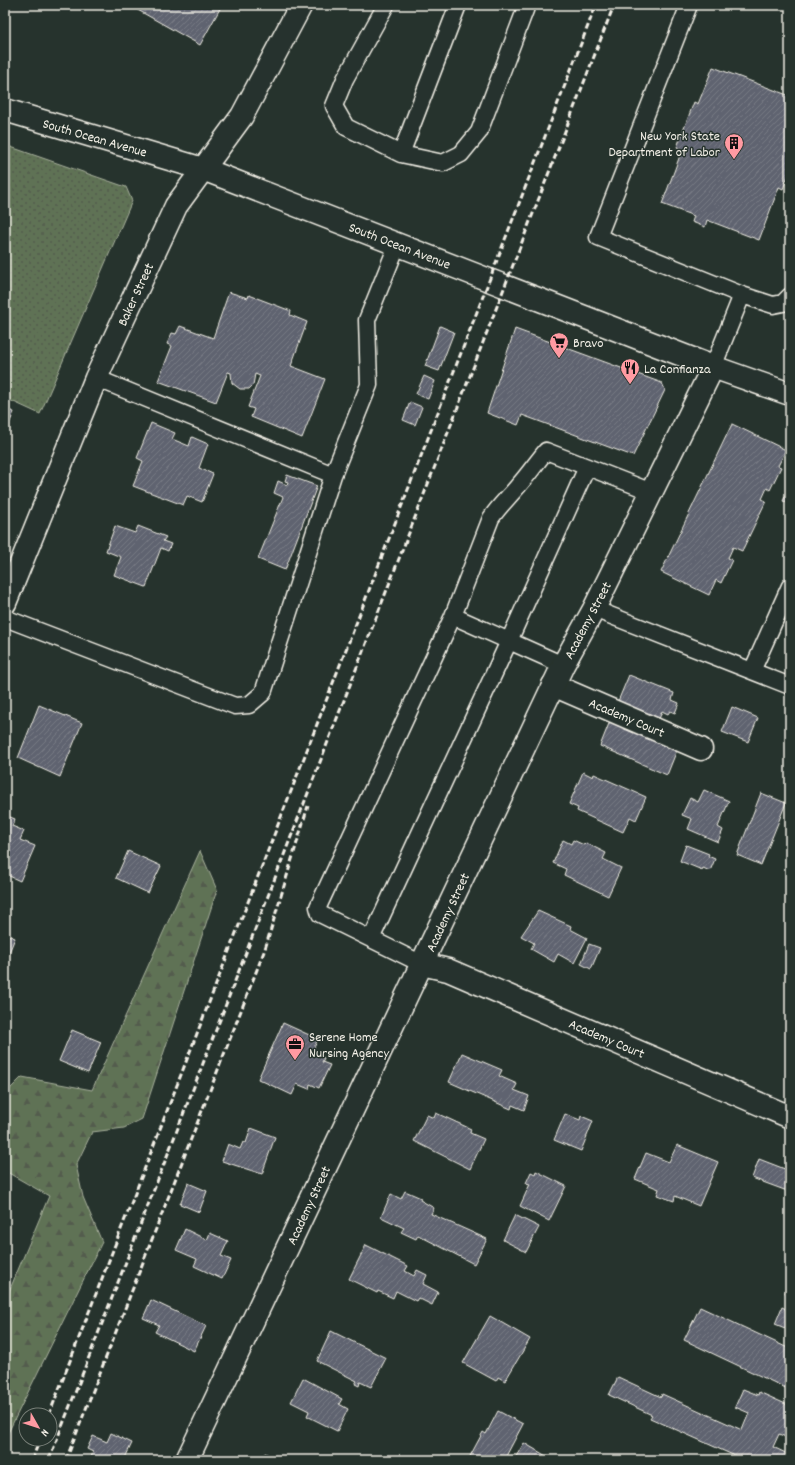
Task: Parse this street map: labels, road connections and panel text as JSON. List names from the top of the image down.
{
  "streets": {
    "street": [
      "South Ocean Avenue",
      "Baker Street",
      "Academy Street",
      "Academy Court"
    ]
  },
  "crossings": [
    ["South Ocean Avenue", "Baker Street"],
    ["South Ocean Avenue", "Academy Street"],
    ["Academy Street", "Academy Court"]
  ],
  "places": {
    "building": ["New York State Department of Labor"],
    "supermarket": ["Bravo"],
    "restaurant": ["La Confianza"],
    "office": ["Serene Home Nursing Agency"]
  },
  "north": "bottom right"
}
